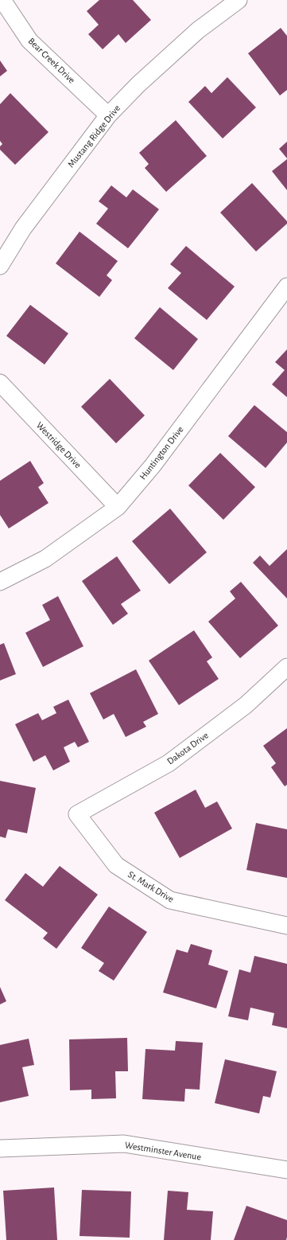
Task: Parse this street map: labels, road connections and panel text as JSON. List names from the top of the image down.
{
  "streets": {
    "street": [
      "Bear Creek Drive",
      "Mustang Ridge Drive",
      "Westridge Drive",
      "Huntington Drive",
      "Dakota Drive",
      "St. Mark Drive",
      "Westminster Avenue"
    ]
  },
  "crossings": [
    ["Bear Creek Drive", "Mustang Ridge Drive"],
    ["Westridge Drive", "Huntington Drive"],
    ["Dakota Drive", "St. Mark Drive"]
  ]
}
